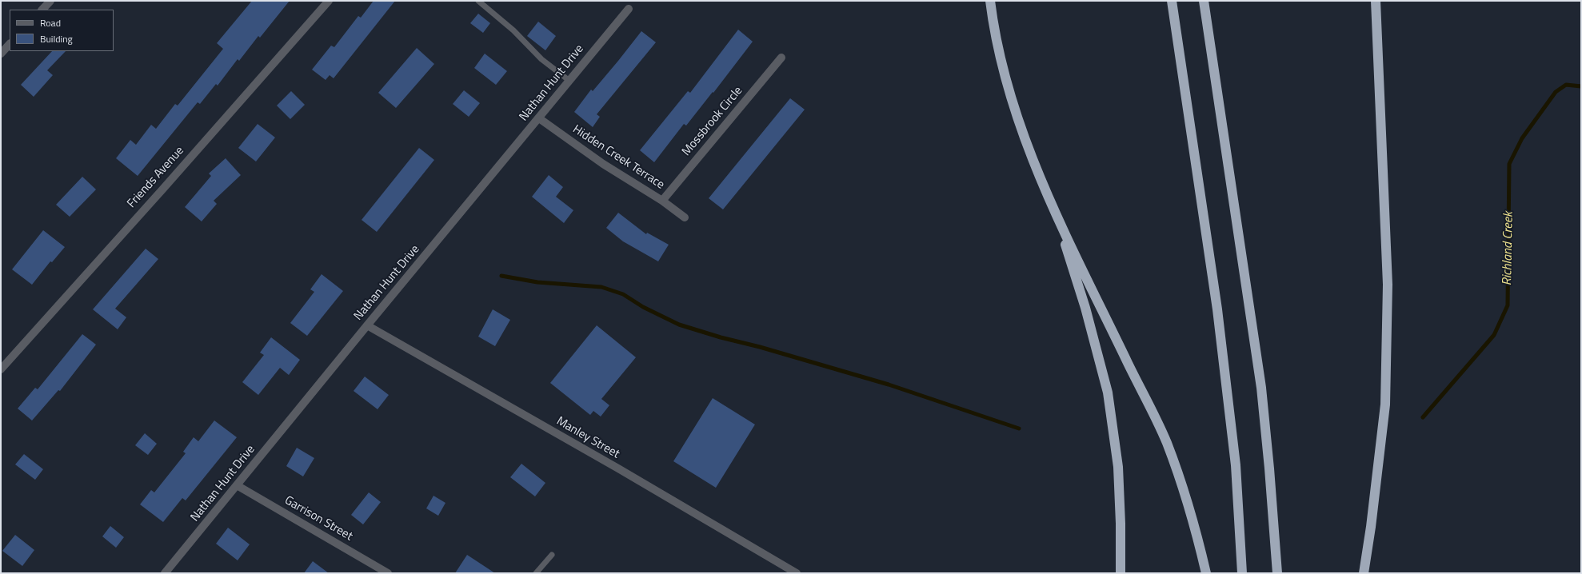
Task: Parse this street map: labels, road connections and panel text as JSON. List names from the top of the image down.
{
  "streets": {
    "street": [
      "Nathan Hunt Drive",
      "Mossbrook Circle",
      "Hidden Creek Terrace",
      "Friends Avenue",
      "Manley Street",
      "Garrison Street"
    ]
  },
  "crossings": [
    ["Nathan Hunt Drive", "Hidden Creek Terrace"],
    ["Nathan Hunt Drive", "Manley Street"],
    ["Nathan Hunt Drive", "Garrison Street"],
    ["Mossbrook Circle", "Hidden Creek Terrace"]
  ],
  "water": ["Richland Creek"],
  "legend": ["Road", "Building"]
}
